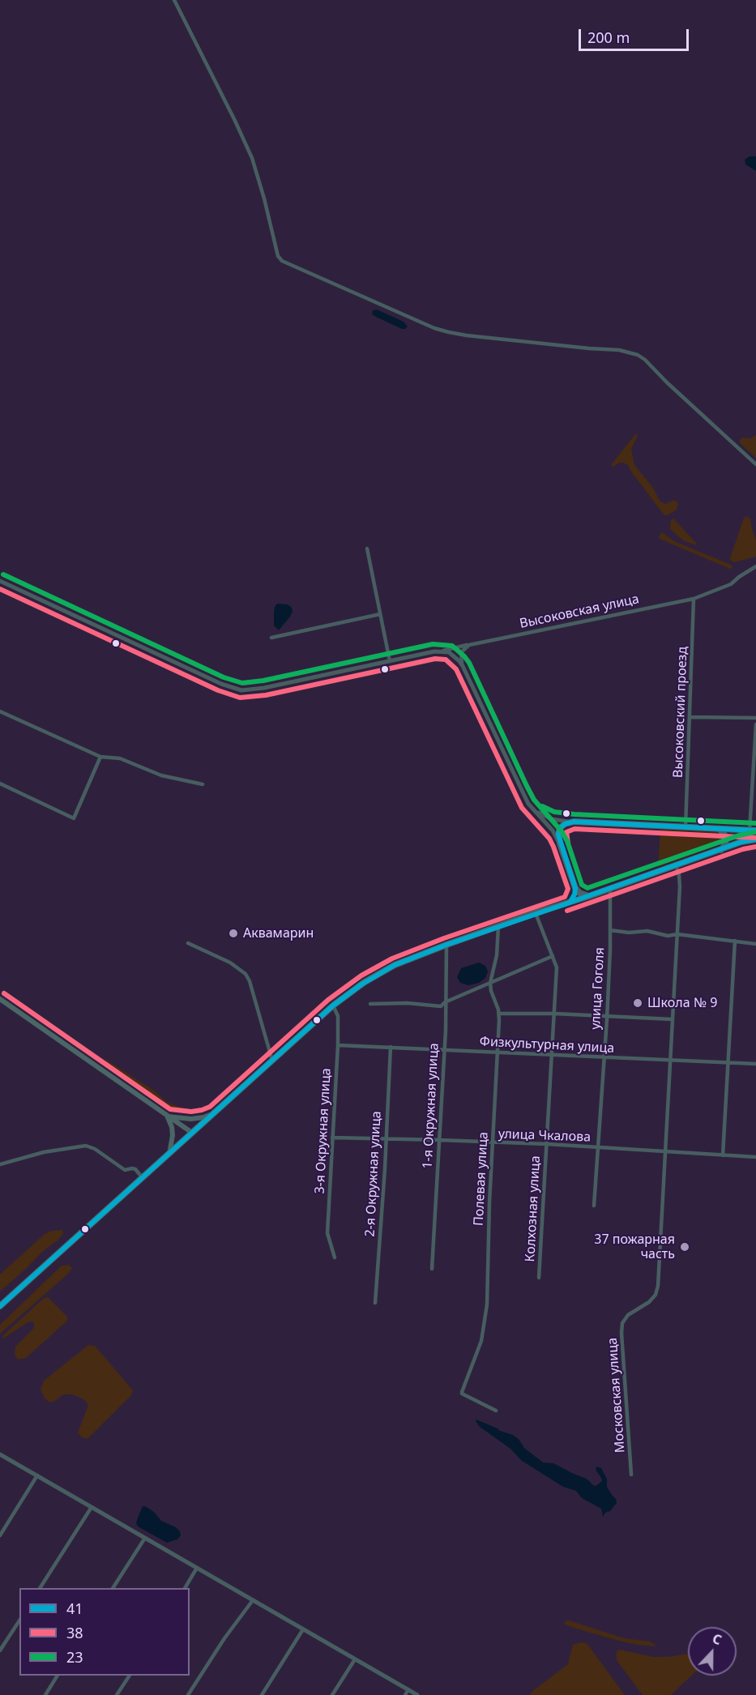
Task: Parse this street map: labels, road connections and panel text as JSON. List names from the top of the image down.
{
  "streets": {
    "street": [
      "Высоковская улица",
      "Высоковский проезд",
      "улица Гоголя",
      "Физкультурная улица",
      "1-я Окружная улица",
      "3-я Окружная улица",
      "улица Чкалова",
      "2-я Окружная улица",
      "Полевая улица",
      "Колхозная улица",
      "Московская улица"
    ]
  },
  "crossings": [
    ["Высоковская улица", "Высоковский проезд"],
    ["улица Гоголя", "Физкультурная улица"],
    ["улица Гоголя", "улица Чкалова"],
    ["Физкультурная улица", "1-я Окружная улица"],
    ["Физкультурная улица", "3-я Окружная улица"],
    ["Физкультурная улица", "2-я Окружная улица"],
    ["Физкультурная улица", "Полевая улица"],
    ["Физкультурная улица", "Колхозная улица"],
    ["Физкультурная улица", "Московская улица"],
    ["1-я Окружная улица", "улица Чкалова"],
    ["3-я Окружная улица", "улица Чкалова"],
    ["улица Чкалова", "2-я Окружная улица"],
    ["улица Чкалова", "Полевая улица"],
    ["улица Чкалова", "Колхозная улица"],
    ["улица Чкалова", "Московская улица"]
  ],
  "places": ["Аквамарин", "Школа № 9", "37 пожарная часть"],
  "lines": ["transit line 23", "transit line 38", "transit line 41"],
  "legend": ["41", "38", "23"],
  "scale_bar": "200 m",
  "north": "top"
}
